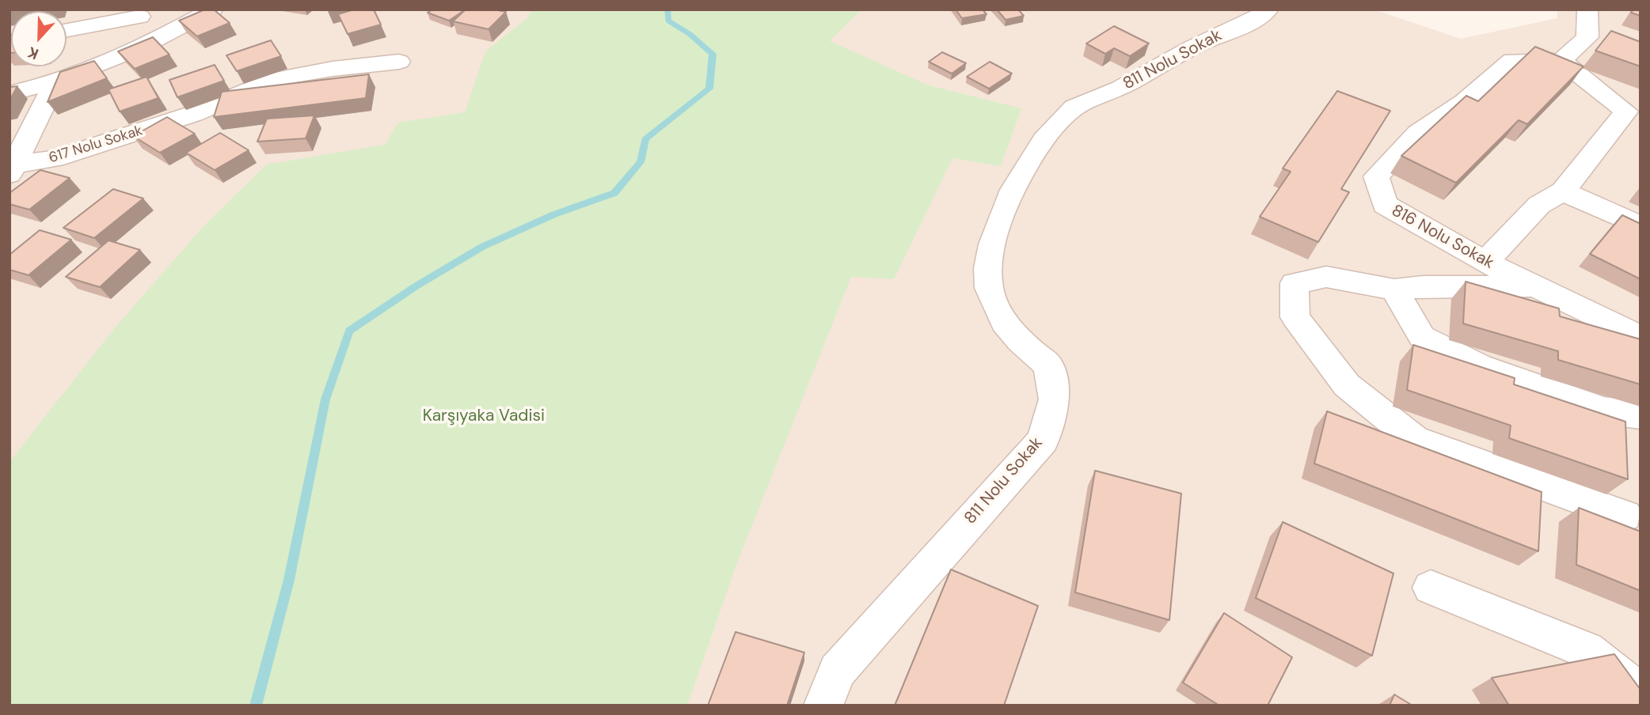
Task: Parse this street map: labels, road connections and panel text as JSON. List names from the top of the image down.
{
  "streets": {
    "street": ["811 Nolu Sokak", "617 Nolu Sokak", "816 Nolu Sokak"]
  },
  "parks": ["Karşıyaka Vadisi"],
  "north": "bottom"
}
